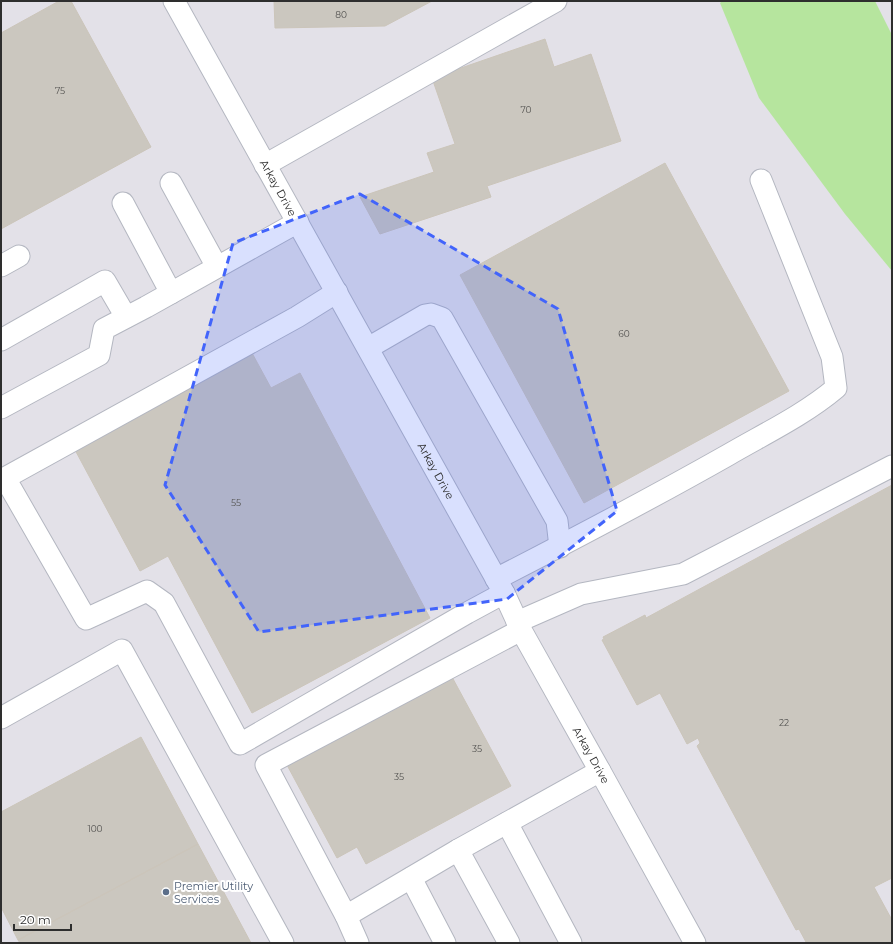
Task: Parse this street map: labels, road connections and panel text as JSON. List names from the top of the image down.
{
  "streets": {
    "street": ["Arkay Drive"]
  },
  "places": ["Premier Utility Services"],
  "house_numbers": [
    "80",
    "75",
    "70",
    "60",
    "55",
    "22",
    "35",
    "35",
    "100"
  ],
  "scale_bar": "20 m"
}
